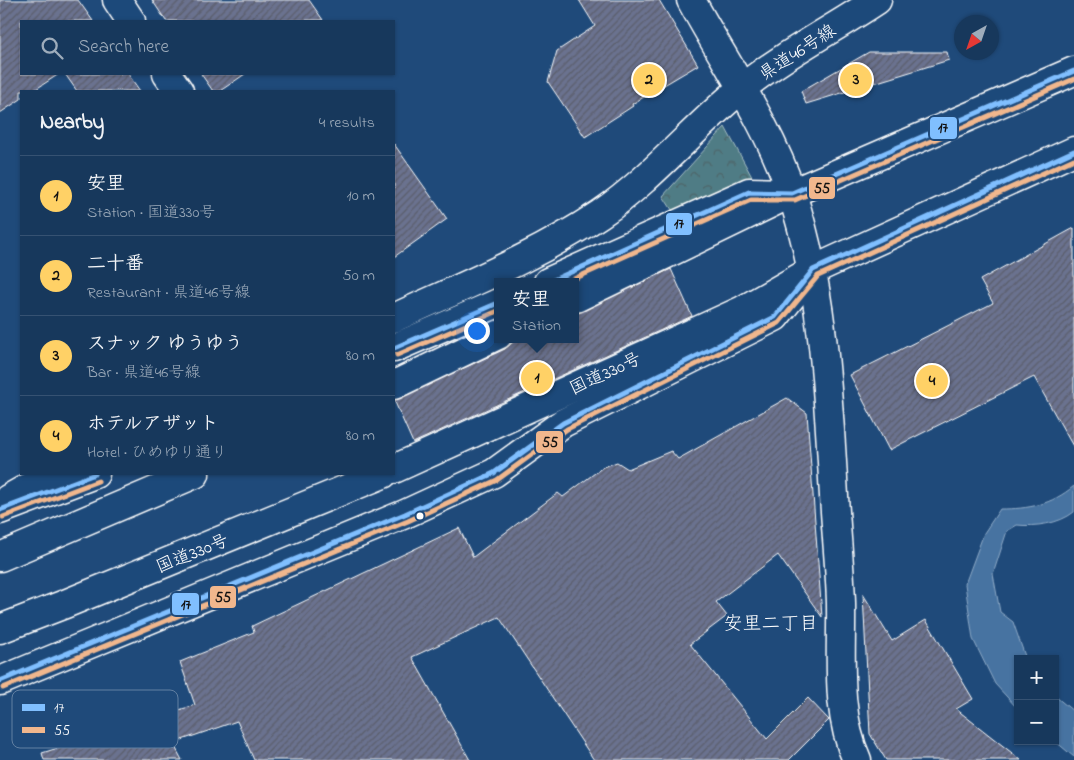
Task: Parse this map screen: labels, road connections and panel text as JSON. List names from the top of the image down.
{
  "streets": {
    "main road": ["県道46号線", "国道330号"]
  },
  "districts": ["安里二丁目"],
  "lines": ["transit line 17", "transit line 55"],
  "legend": ["17", "55"],
  "north": "bottom left",
  "page": {
    "search": "Search here",
    "pins": [
      "2",
      "3",
      "1",
      "4"
    ],
    "heading": ["Nearby", "4 results"],
    "list": [
      {
        "mark": "1",
        "name": "安里",
        "note": "Station · 国道330号",
        "value": "10 m"
      },
      {
        "mark": "2",
        "name": "二十番",
        "note": "Restaurant · 県道46号線",
        "value": "50 m"
      },
      {
        "mark": "3",
        "name": "スナック ゆうゆう",
        "note": "Bar · 県道46号線",
        "value": "80 m"
      },
      {
        "mark": "4",
        "name": "ホテルアザット",
        "note": "Hotel · ひめゆり通り",
        "value": "80 m"
      }
    ],
    "popup": ["安里", "Station"],
    "map_buttons": ["+", "−"]
  }
}
